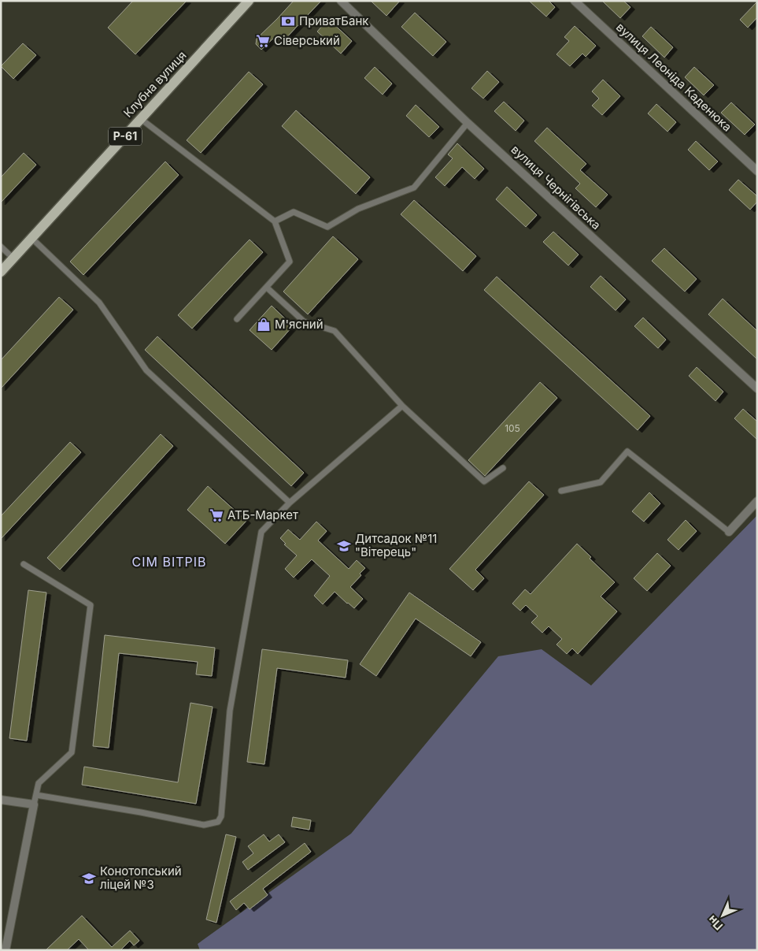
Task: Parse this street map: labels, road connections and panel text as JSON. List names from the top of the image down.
{
  "streets": {
    "main road": ["Клубна вулиця", "Р-61"],
    "street": ["вулиця Леоніда Каденюка", "вулиця Чернігівська"]
  },
  "districts": ["СІМ ВІТРІВ"],
  "places": {
    "bank": ["ПриватБанк"],
    "supermarket": ["Сіверський", "АТБ-Маркет"],
    "shop": ["М'ясний"],
    "school or university": ["Дитсадок №11 \"Вітерець\"", "Конотопський ліцей №3"]
  },
  "house_numbers": ["105"],
  "north": "bottom left"
}
